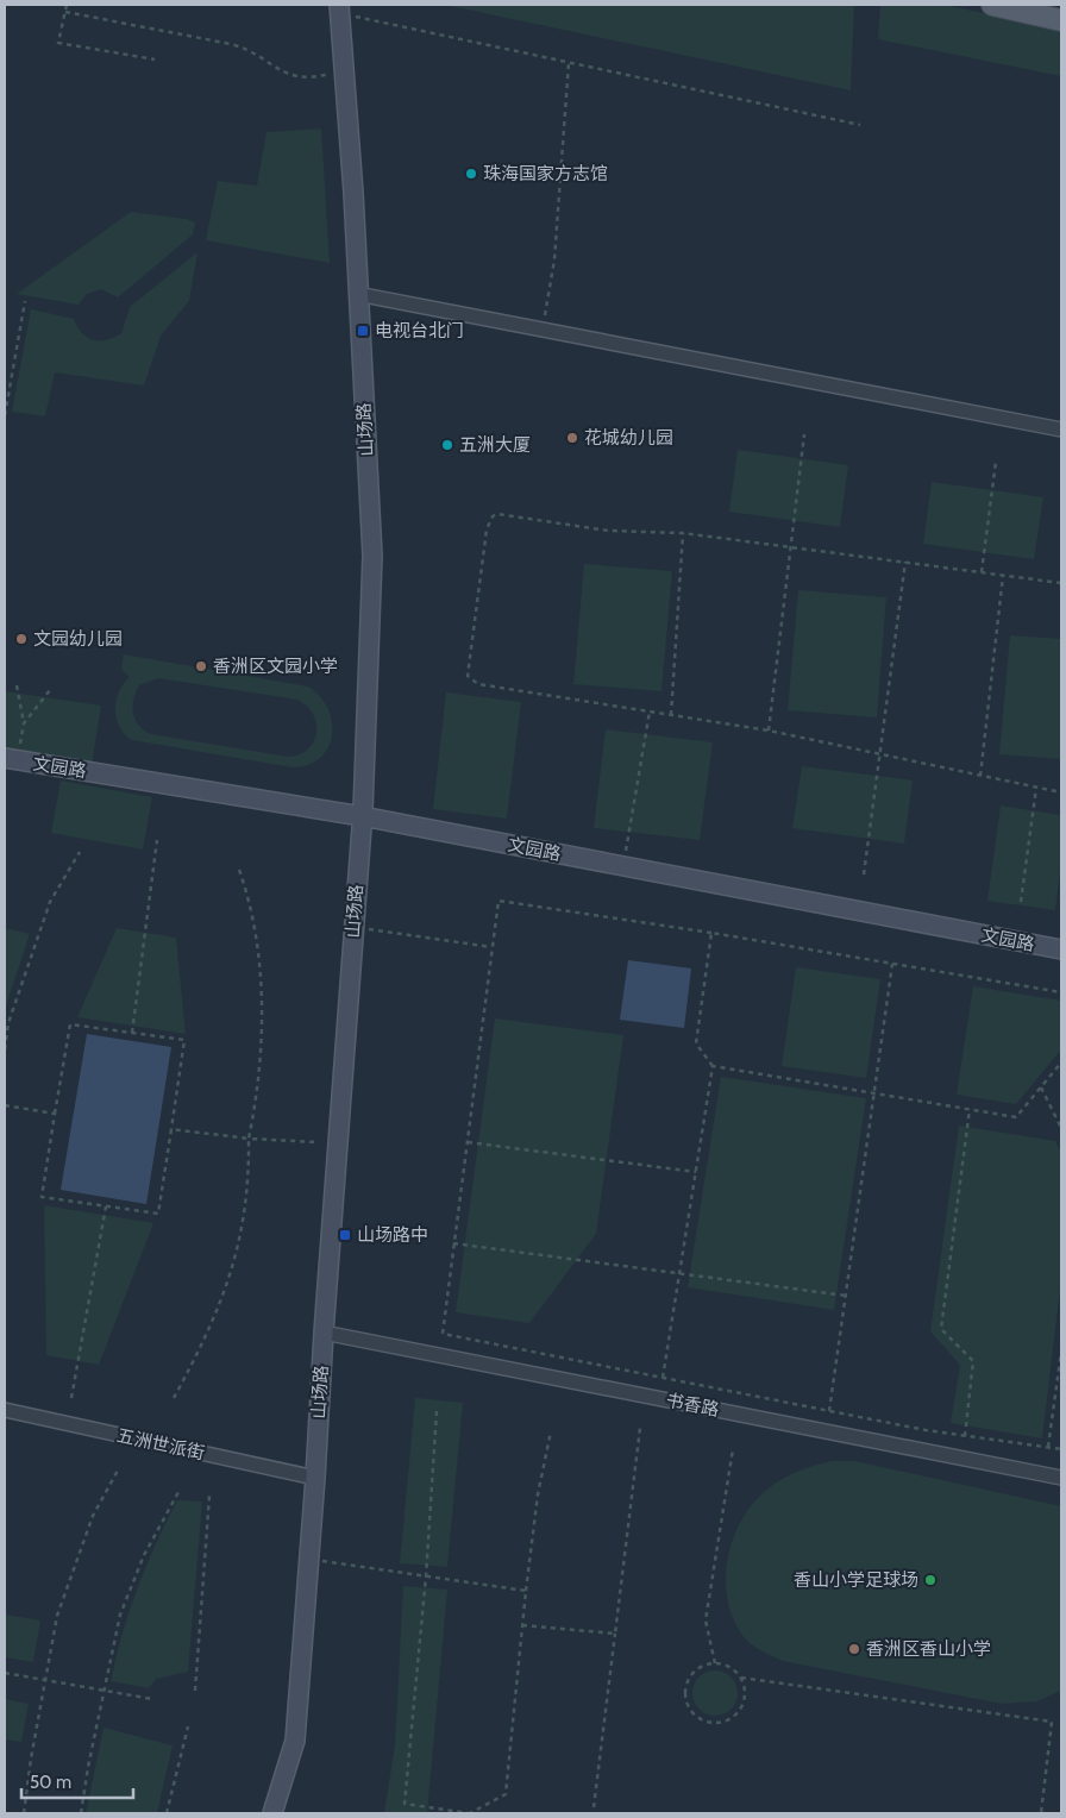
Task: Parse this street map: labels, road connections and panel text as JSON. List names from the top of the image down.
{
  "streets": {
    "street": [
      "山场路",
      "文园路",
      "书香路",
      "五洲世派街"
    ]
  },
  "crossings": [
    ["山场路", "文园路"],
    ["山场路", "书香路"],
    ["山场路", "五洲世派街"]
  ],
  "places": {
    "other": [
      "珠海国家方志馆",
      "花城幼儿园",
      "五洲大厦",
      "文园幼儿园",
      "香洲区文园小学",
      "香山小学足球场",
      "香洲区香山小学"
    ],
    "transit": ["电视台北门", "山场路中"]
  },
  "scale_bar": "50 m"
}
